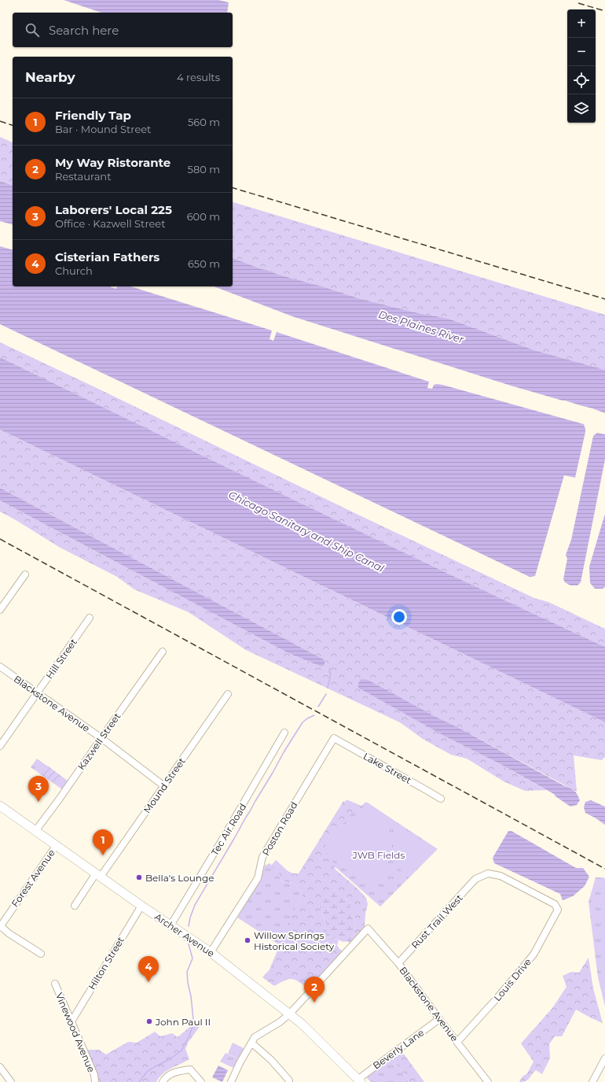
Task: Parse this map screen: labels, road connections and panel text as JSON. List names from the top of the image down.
{
  "streets": {
    "main road": ["Archer Avenue"],
    "street": [
      "Hill Street",
      "Blackstone Avenue",
      "Kazwell Street",
      "Lake Street",
      "Mound Street",
      "Poston Road",
      "Tec Air Road",
      "Forest Avenue",
      "Rust Trail West",
      "Hilton Street",
      "Louis Drive",
      "Vinewood Avenue",
      "Beverly Lane"
    ]
  },
  "crossings": [
    ["Hill Street", "Blackstone Avenue"],
    ["Blackstone Avenue", "Kazwell Street"],
    ["Blackstone Avenue", "Mound Street"],
    ["Blackstone Avenue", "Rust Trail West"],
    ["Blackstone Avenue", "Archer Avenue"],
    ["Blackstone Avenue", "Louis Drive"],
    ["Blackstone Avenue", "Beverly Lane"],
    ["Kazwell Street", "Archer Avenue"],
    ["Lake Street", "Poston Road"],
    ["Mound Street", "Archer Avenue"],
    ["Poston Road", "Archer Avenue"],
    ["Tec Air Road", "Archer Avenue"],
    ["Forest Avenue", "Archer Avenue"],
    ["Rust Trail West", "Louis Drive"],
    ["Archer Avenue", "Hilton Street"],
    ["Archer Avenue", "Beverly Lane"],
    ["Hilton Street", "Vinewood Avenue"]
  ],
  "water": ["Des Plaines River", "Chicago Sanitary and Ship Canal"],
  "parks": ["JWB Fields"],
  "places": ["Bella's Lounge", "Willow Springs Historical Society", "John Paul II"],
  "page": {
    "map_buttons": ["+", "−"],
    "search": "Search here",
    "heading": ["Nearby", "4 results"],
    "list": [
      {
        "mark": "1",
        "name": "Friendly Tap",
        "note": "Bar · Mound Street",
        "value": "560 m"
      },
      {
        "mark": "2",
        "name": "My Way Ristorante",
        "note": "Restaurant",
        "value": "580 m"
      },
      {
        "mark": "3",
        "name": "Laborers' Local 225",
        "note": "Office · Kazwell Street",
        "value": "600 m"
      },
      {
        "mark": "4",
        "name": "Cisterian Fathers",
        "note": "Church",
        "value": "650 m"
      }
    ],
    "pins": [
      "3",
      "1",
      "4",
      "2"
    ]
  }
}
